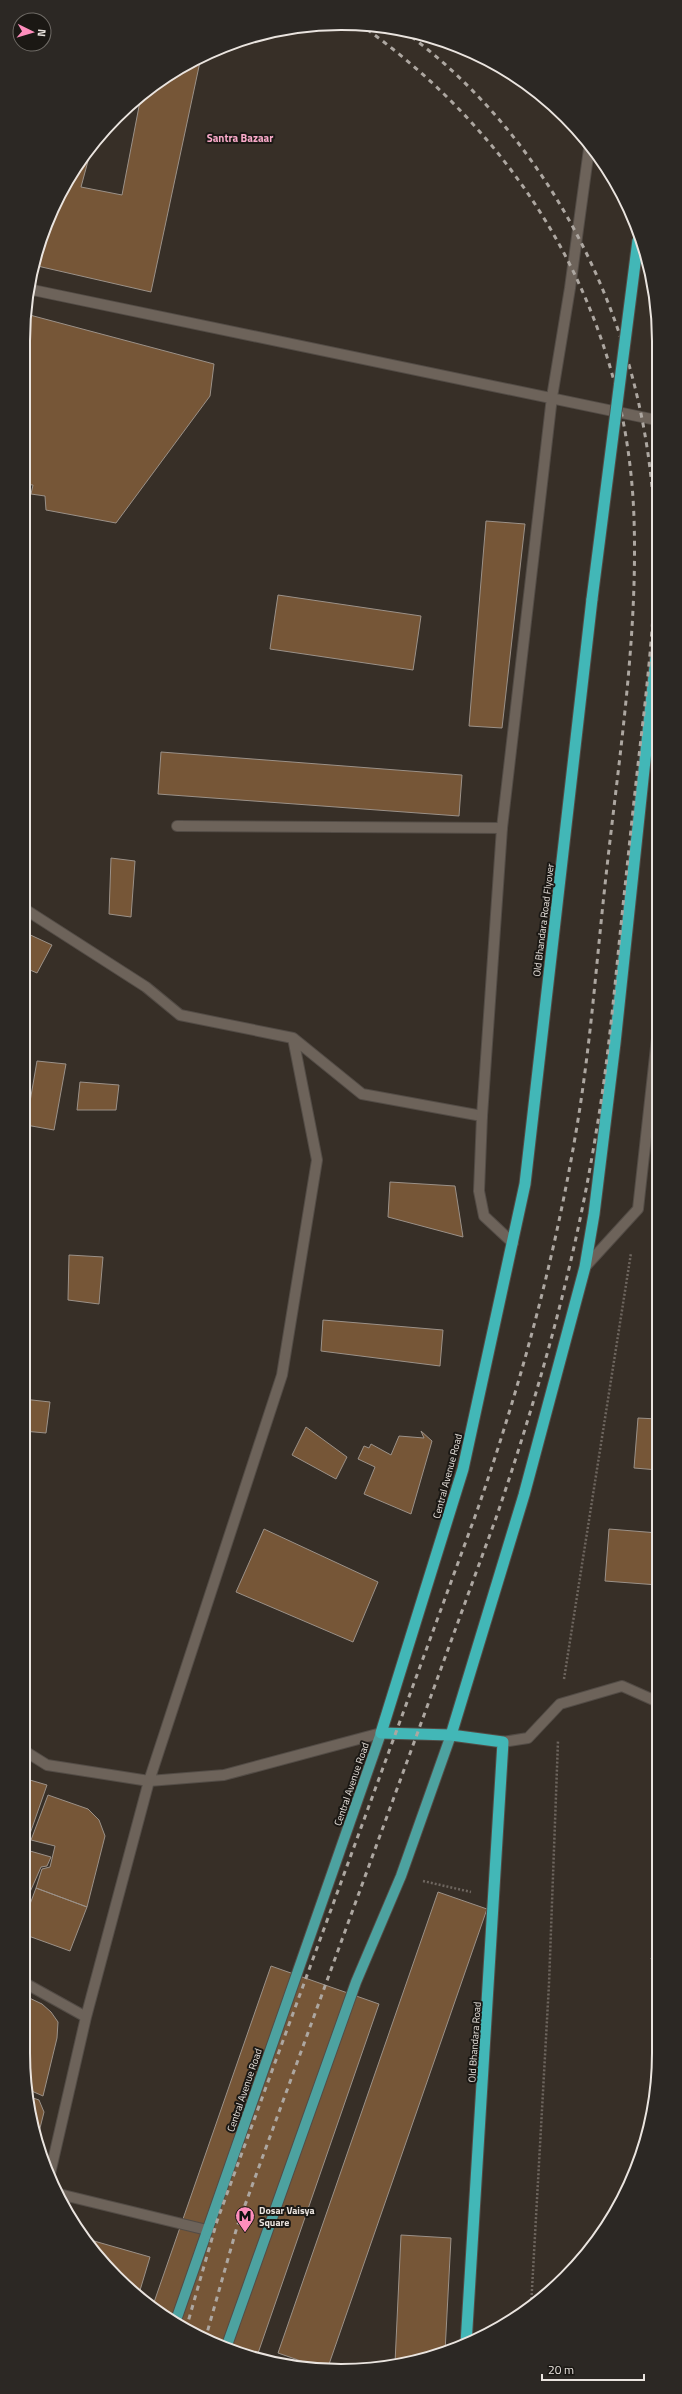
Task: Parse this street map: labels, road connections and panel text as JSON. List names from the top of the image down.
{
  "streets": {
    "highway": ["Old Bhandara Road Flyover", "Central Avenue Road", "Old Bhandara Road"]
  },
  "crossings": [
    ["Old Bhandara Road Flyover", "Central Avenue Road"]
  ],
  "districts": ["Santra Bazaar"],
  "places": {
    "metro station": ["Dosar Vaisya Square"]
  },
  "scale_bar": "20 m",
  "north": "right"
}
